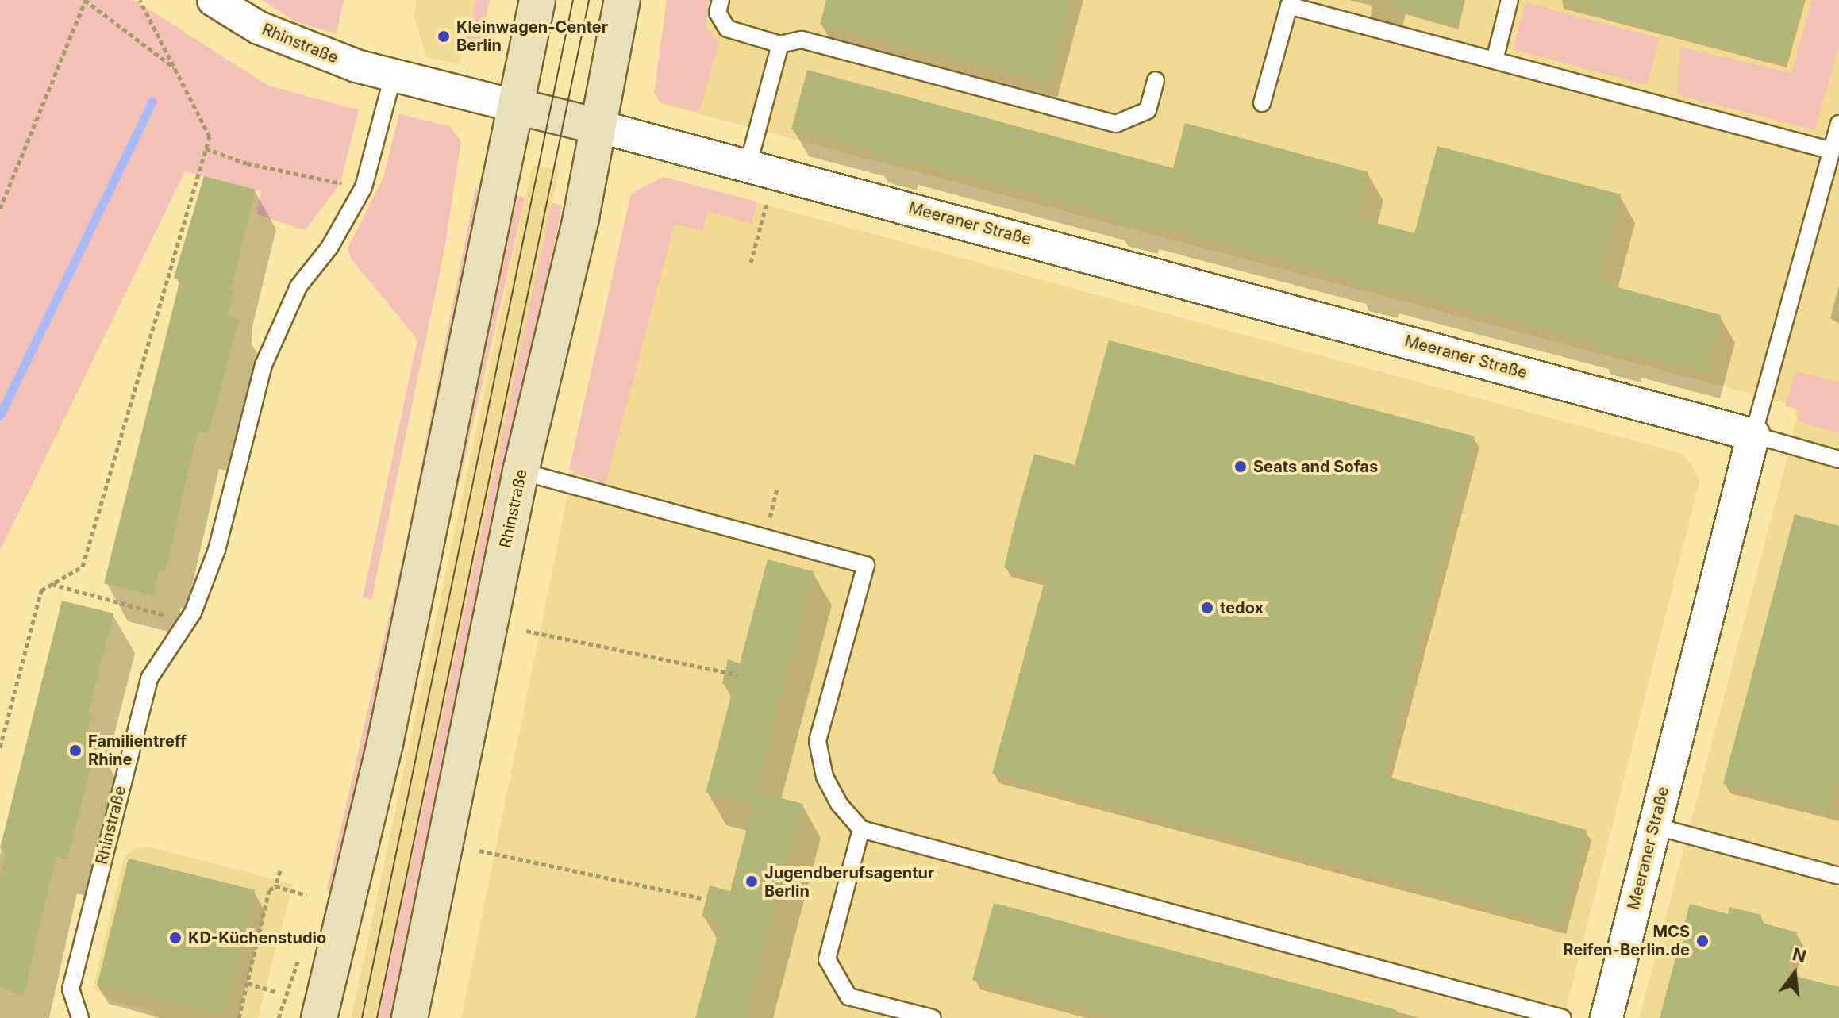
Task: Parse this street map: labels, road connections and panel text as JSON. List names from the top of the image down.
{
  "streets": {
    "main road": ["Rhinstraße"],
    "street": ["Meeraner Straße"]
  },
  "crossings": [
    ["Rhinstraße", "Meeraner Straße"]
  ],
  "places": [
    "Kleinwagen-Center Berlin",
    "Seats and Sofas",
    "tedox",
    "Familientreff Rhine",
    "Jugendberufsagentur Berlin",
    "KD-Küchenstudio",
    "MCS Reifen-Berlin.de"
  ],
  "north": "top"
}
